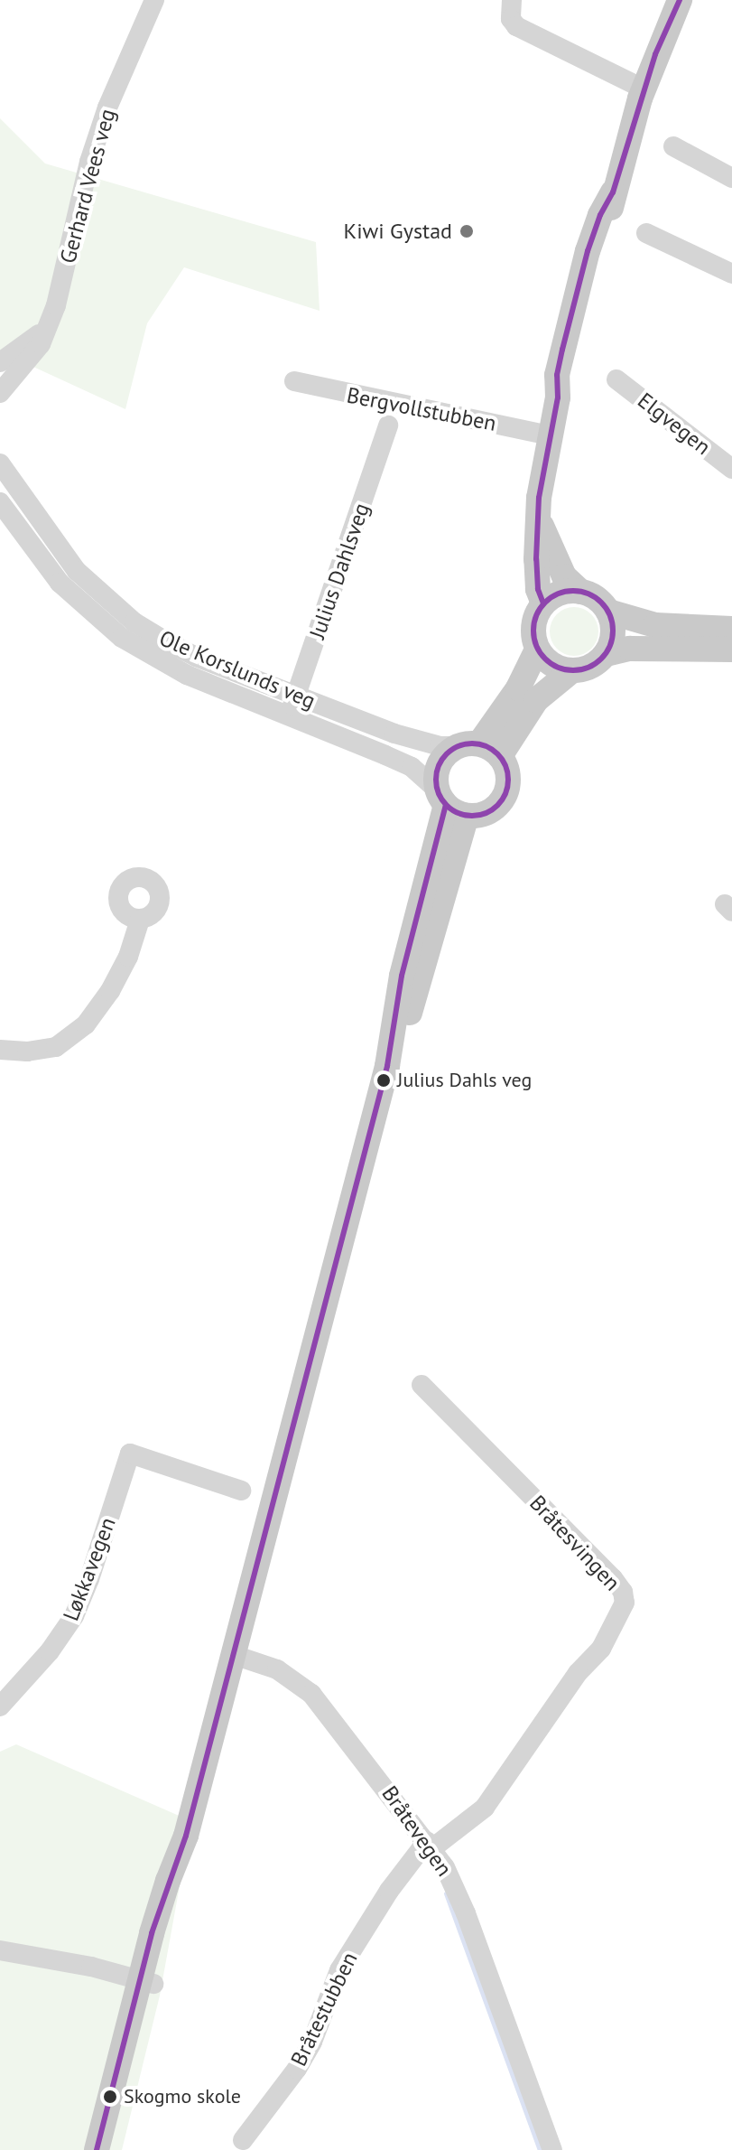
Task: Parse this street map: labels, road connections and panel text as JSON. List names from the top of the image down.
{
  "streets": {
    "street": [
      "Gerhard Vees veg",
      "Bergvollstubben",
      "Elgvegen",
      "Julius Dahlsveg",
      "Ole Korslunds veg",
      "Bråtesvingen",
      "Løkkavegen",
      "Bråtevegen",
      "Bråtestubben"
    ]
  },
  "crossings": [
    ["Julius Dahlsveg", "Ole Korslunds veg"],
    ["Bråtesvingen", "Bråtevegen"],
    ["Bråtesvingen", "Bråtestubben"],
    ["Bråtevegen", "Bråtestubben"]
  ],
  "places": ["Kiwi Gystad", "Julius Dahls veg", "Skogmo skole"]
}
